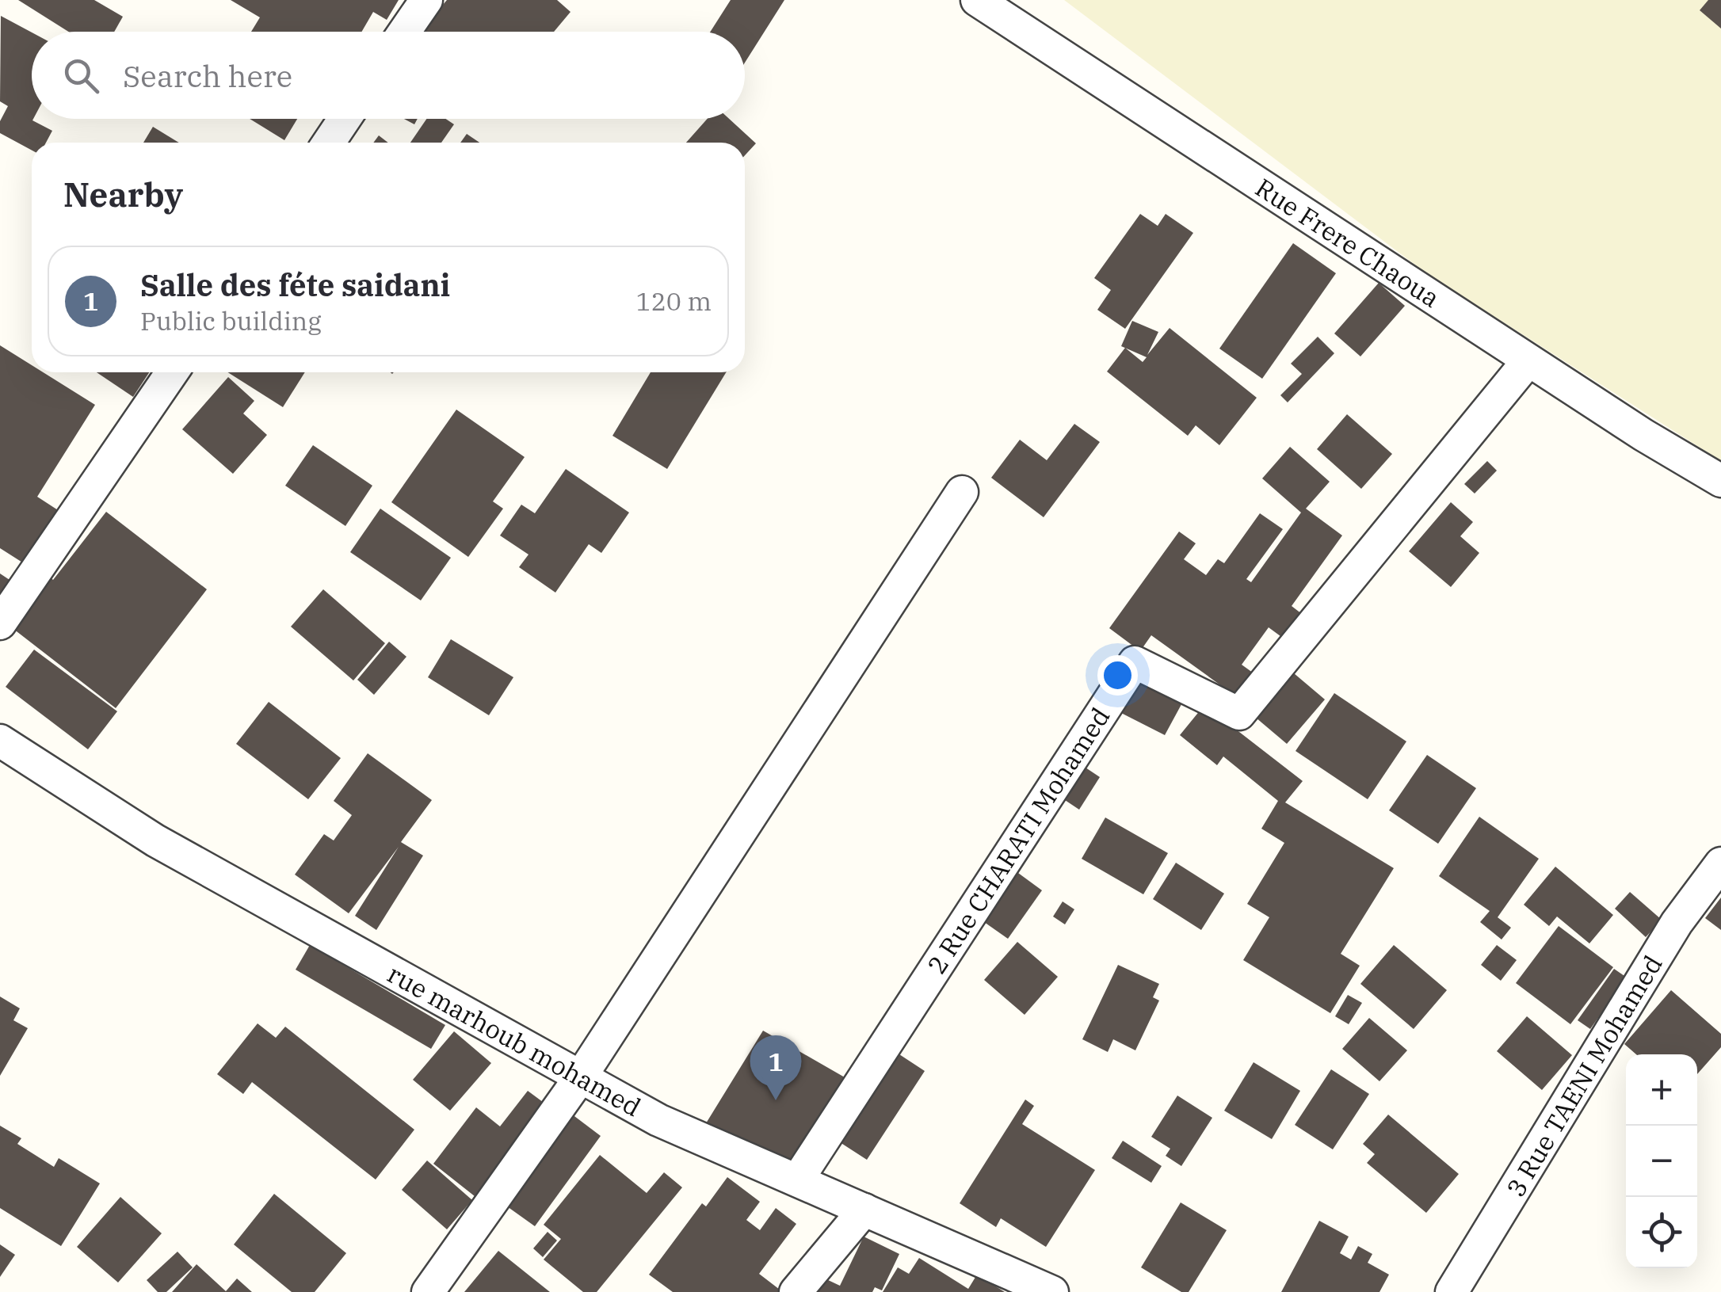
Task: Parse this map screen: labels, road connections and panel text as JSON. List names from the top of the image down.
{
  "streets": {
    "street": [
      "Rue Frere Chaoua",
      "2 Rue CHARATI Mohamed",
      "rue marhoub mohamed",
      "3 Rue TAENI Mohamed"
    ]
  },
  "crossings": [
    ["Rue Frere Chaoua", "2 Rue CHARATI Mohamed"],
    ["2 Rue CHARATI Mohamed", "rue marhoub mohamed"]
  ],
  "page": {
    "search": "Search here",
    "heading": "Nearby",
    "list": [
      {
        "mark": "1",
        "name": "Salle des féte saidani",
        "note": "Public building",
        "value": "120 m"
      }
    ],
    "pins": "1",
    "map_buttons": ["+", "−"]
  }
}
